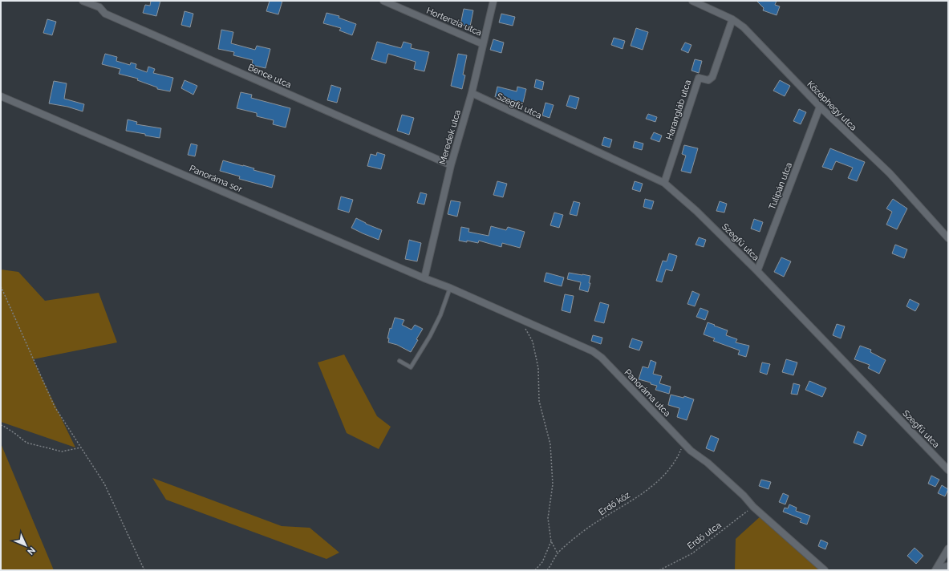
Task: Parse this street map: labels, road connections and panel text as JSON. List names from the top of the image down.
{
  "streets": {
    "street": [
      "Hortenzia utca",
      "Bence utca",
      "Szegfű utca",
      "Középhegy utca",
      "Harangláb utca",
      "Meredek utca",
      "Panoráma sor",
      "Tulipán utca",
      "Panoráma utca"
    ],
    "path": ["Erdő köz", "Erdő utca"]
  },
  "crossings": [
    ["Hortenzia utca", "Meredek utca"],
    ["Bence utca", "Meredek utca"],
    ["Szegfű utca", "Harangláb utca"],
    ["Szegfű utca", "Meredek utca"],
    ["Szegfű utca", "Tulipán utca"],
    ["Középhegy utca", "Harangláb utca"],
    ["Középhegy utca", "Tulipán utca"],
    ["Meredek utca", "Panoráma sor"],
    ["Meredek utca", "Panoráma utca"],
    ["Panoráma sor", "Panoráma utca"],
    ["Panoráma utca", "Erdő köz"],
    ["Panoráma utca", "Erdő utca"]
  ],
  "north": "bottom right"
}
